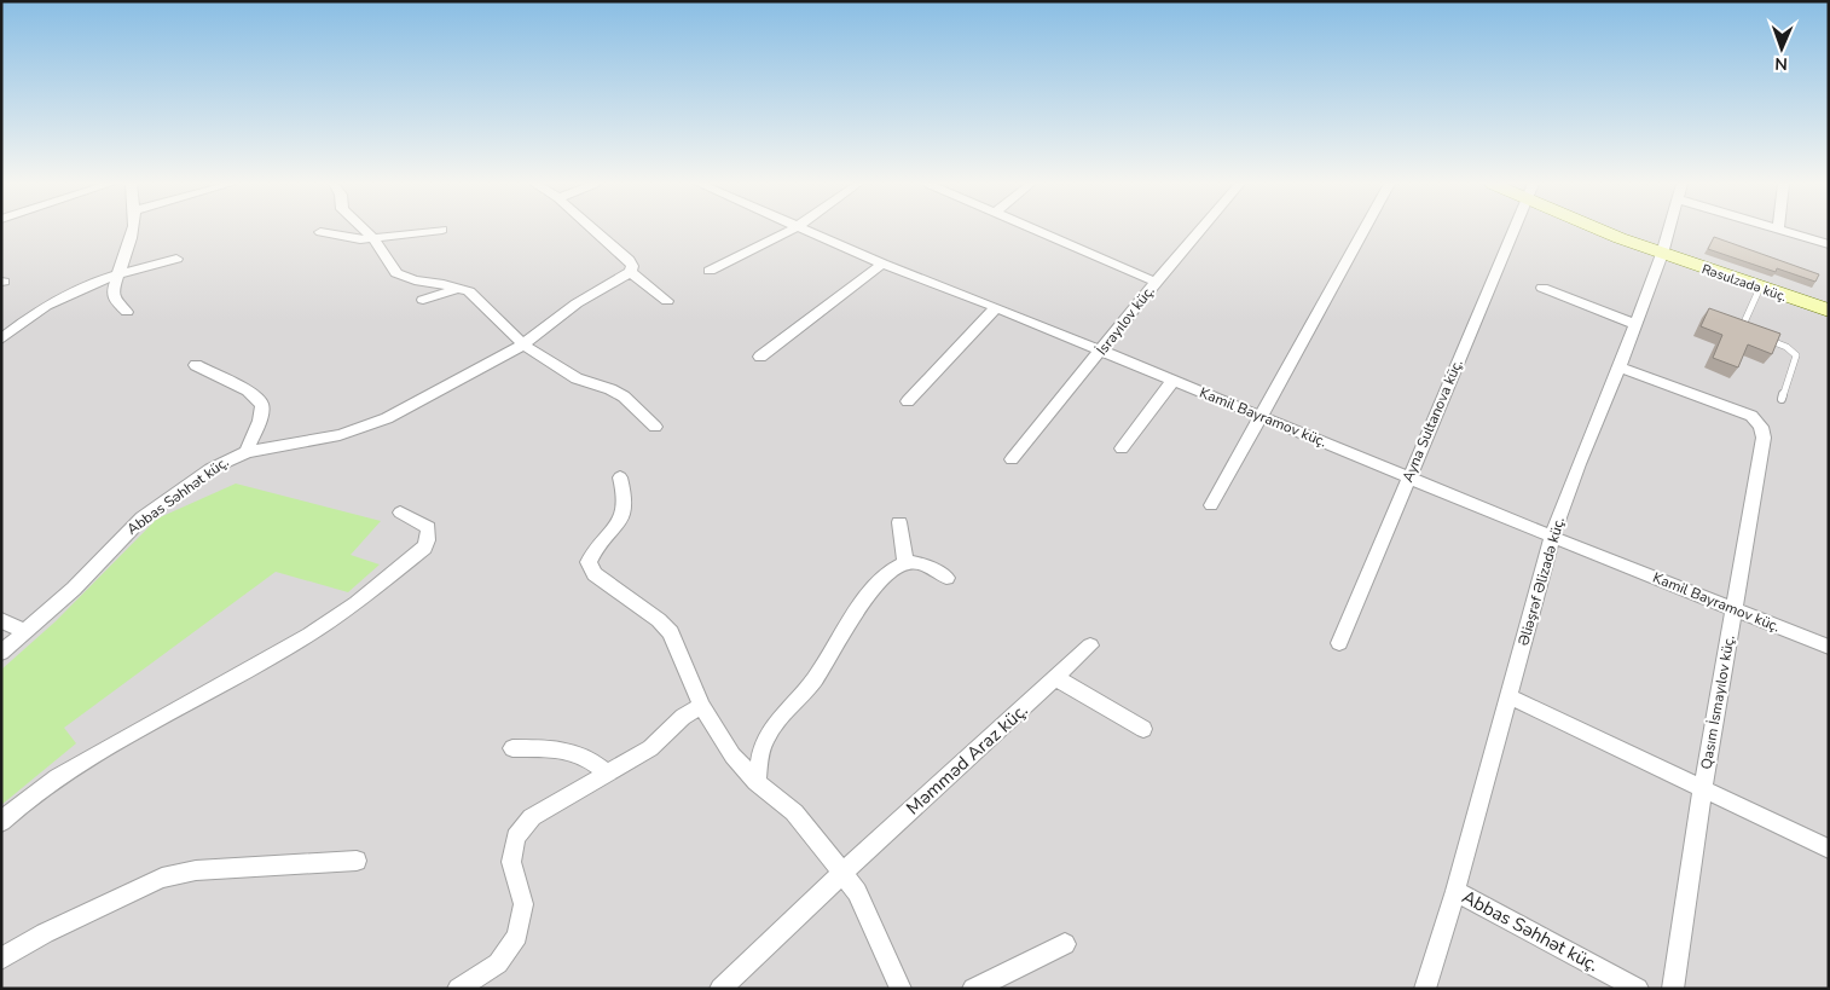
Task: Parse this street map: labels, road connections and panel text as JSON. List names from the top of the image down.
{
  "streets": {
    "street": [
      "Rəsulzadə küç.",
      "İsrayılov küç.",
      "Kamil Bayramov küç.",
      "Ayna Sultanova küç.",
      "Abbas Səhhət küç.",
      "Əliəşrəf Əlizadə küç.",
      "Qasım İsmayılov küç.",
      "Məmməd Araz küç."
    ]
  },
  "crossings": [
    ["Rəsulzadə küç.", "Əliəşrəf Əlizadə küç."],
    ["İsrayılov küç.", "Kamil Bayramov küç."],
    ["Kamil Bayramov küç.", "Ayna Sultanova küç."],
    ["Kamil Bayramov küç.", "Əliəşrəf Əlizadə küç."],
    ["Kamil Bayramov küç.", "Qasım İsmayılov küç."],
    ["Abbas Səhhət küç.", "Əliəşrəf Əlizadə küç."],
    ["Əliəşrəf Əlizadə küç.", "Qasım İsmayılov küç."]
  ],
  "north": "bottom"
}
